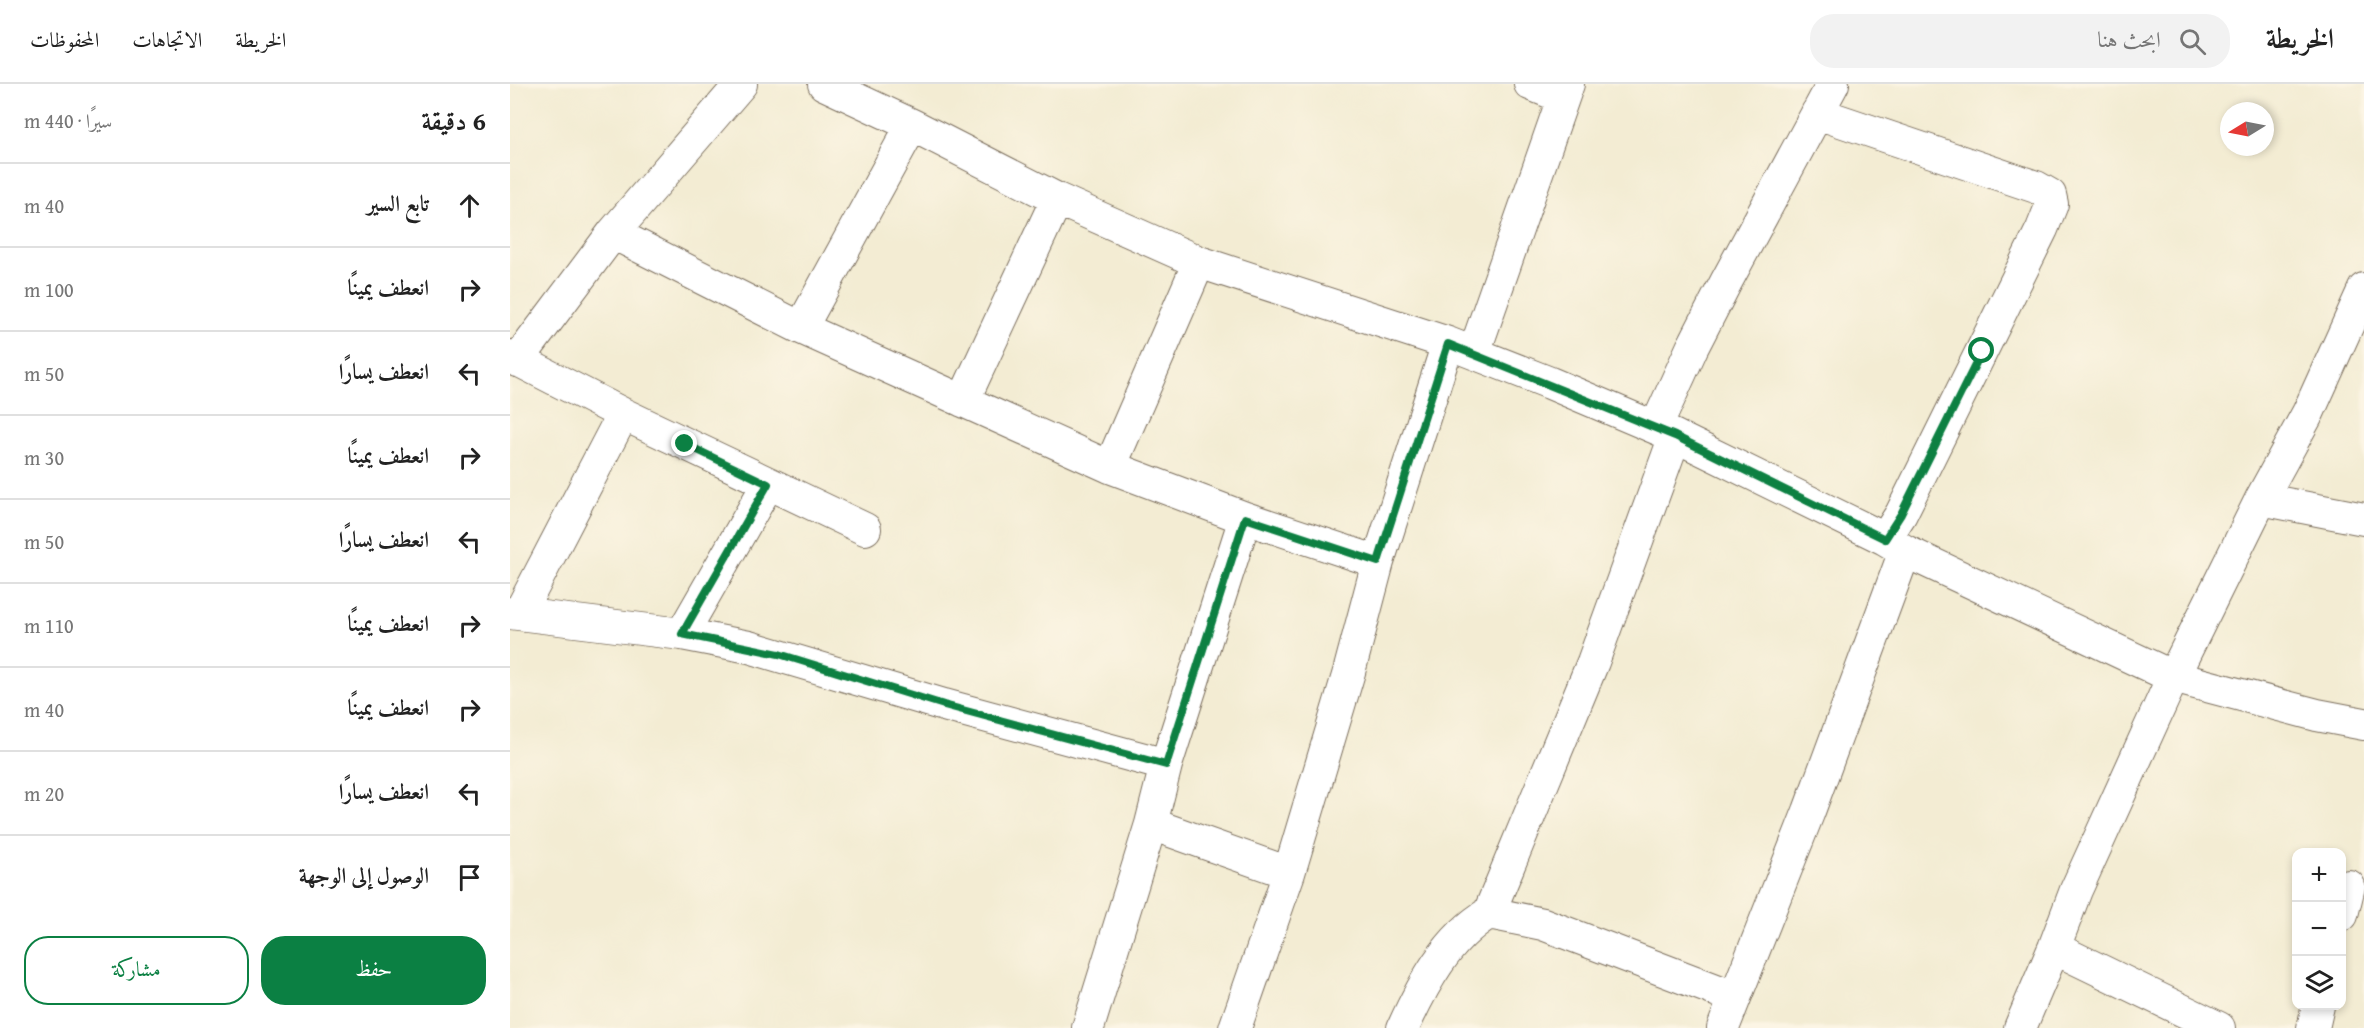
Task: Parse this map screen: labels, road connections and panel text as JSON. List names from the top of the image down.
{
  "north": "left",
  "page": {
    "header": "الخريطة",
    "search": "ابحث هنا",
    "nav": ["الخريطة", "الاتجاهات", "المحفوظات"],
    "heading": ["6 دقيقة", "سيرًا · 440 m"],
    "list": [
      ["تابع السير", "40 m"],
      ["انعطف يمينًا", "100 m"],
      ["انعطف يسارًا", "50 m"],
      ["انعطف يمينًا", "30 m"],
      ["انعطف يسارًا", "50 m"],
      ["انعطف يمينًا", "110 m"],
      ["انعطف يمينًا", "40 m"],
      ["انعطف يسارًا", "20 m"],
      "الوصول إلى الوجهة"
    ],
    "map_buttons": ["+", "−"],
    "buttons": ["حفظ", "مشاركة"]
  }
}
